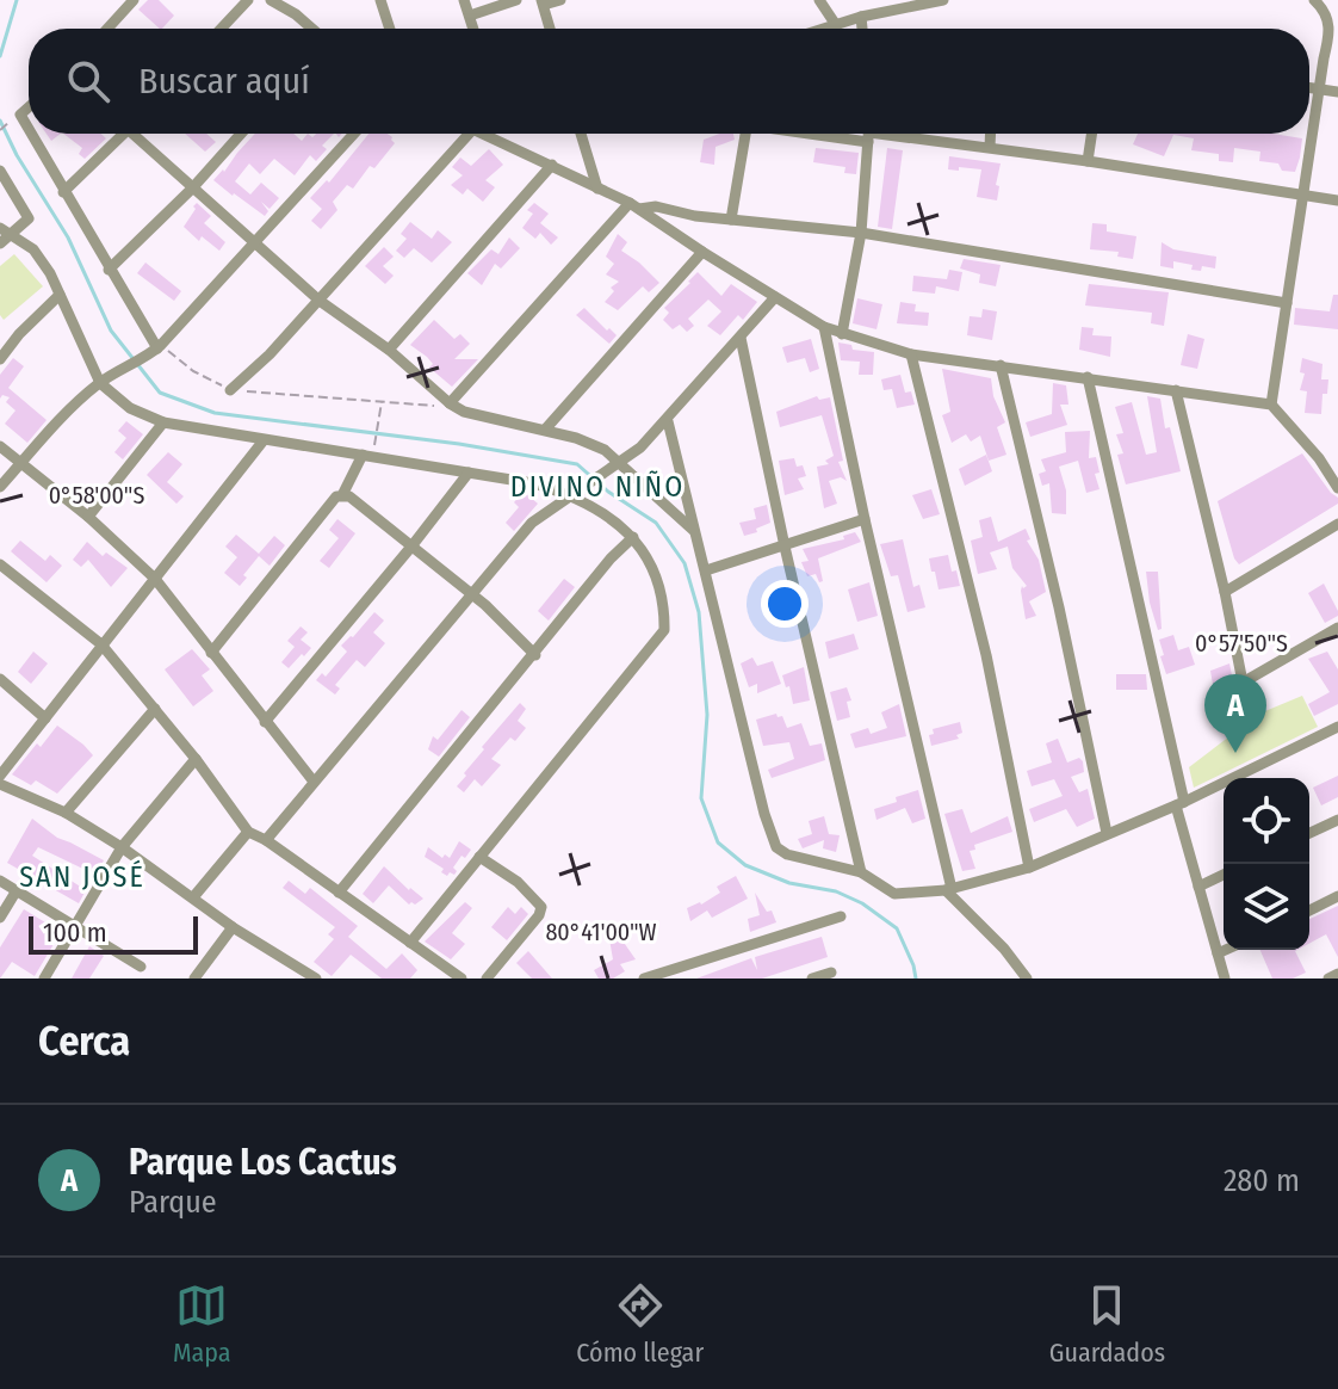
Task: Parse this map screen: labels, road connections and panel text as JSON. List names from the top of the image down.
{
  "districts": ["DIVINO NIÑO", "SAN JOSÉ"],
  "scale_bar": "100 m",
  "page": {
    "search": "Buscar aquí",
    "pins": "A",
    "scale": "100 m",
    "heading": "Cerca",
    "list": [
      {
        "mark": "A",
        "name": "Parque Los Cactus",
        "note": "Parque",
        "value": "280 m"
      }
    ],
    "nav": ["Mapa", "Cómo llegar", "Guardados"]
  },
  "coordinates": ["0°58'00\"S", "0°57'50\"S", "80°41'00\"W"]
}
